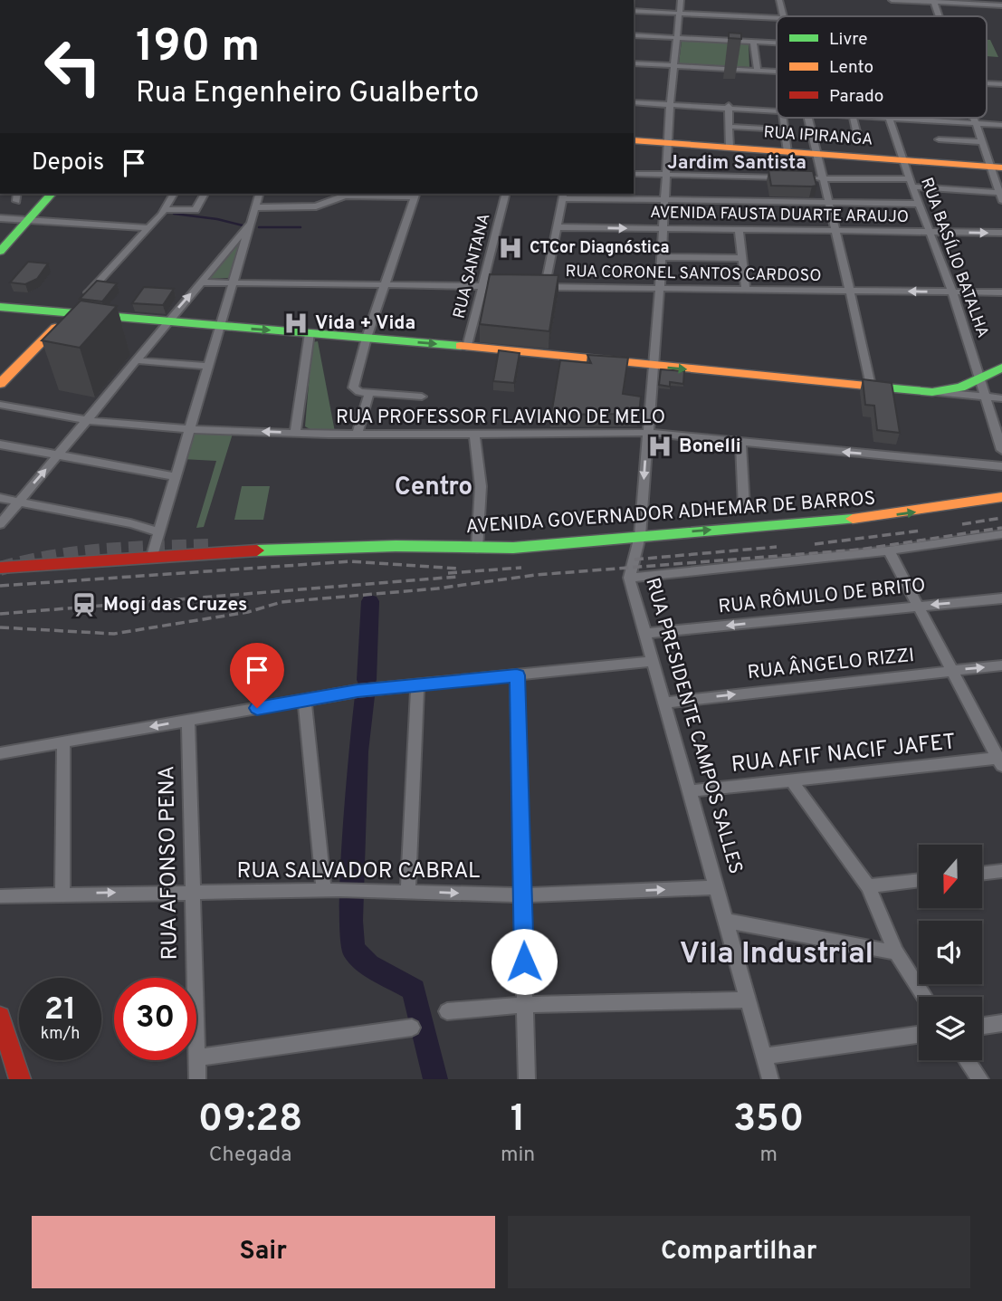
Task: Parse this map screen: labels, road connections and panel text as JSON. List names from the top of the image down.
{
  "streets": {
    "main road": ["RUA IPIRANGA", "AVENIDA GOVERNADOR ADHEMAR DE BARROS"],
    "street": [
      "AVENIDA FAUSTA DUARTE ARAUJO",
      "RUA BASÍLIO BATALHA",
      "RUA SANTANA",
      "RUA CORONEL SANTOS CARDOSO",
      "RUA PROFESSOR FLAVIANO DE MELO",
      "RUA RÔMULO DE BRITO",
      "RUA ÂNGELO RIZZI",
      "RUA PRESIDENTE CAMPOS SALLES",
      "RUA AFIF NACIF JAFET",
      "RUA AFONSO PENA",
      "RUA SALVADOR CABRAL"
    ]
  },
  "crossings": [
    ["RUA IPIRANGA", "RUA BASÍLIO BATALHA"],
    ["RUA IPIRANGA", "RUA PRESIDENTE CAMPOS SALLES"],
    ["AVENIDA FAUSTA DUARTE ARAUJO", "RUA BASÍLIO BATALHA"],
    ["AVENIDA FAUSTA DUARTE ARAUJO", "RUA PRESIDENTE CAMPOS SALLES"],
    ["RUA BASÍLIO BATALHA", "RUA CORONEL SANTOS CARDOSO"],
    ["RUA CORONEL SANTOS CARDOSO", "RUA PRESIDENTE CAMPOS SALLES"],
    ["RUA PROFESSOR FLAVIANO DE MELO", "RUA PRESIDENTE CAMPOS SALLES"],
    ["AVENIDA GOVERNADOR ADHEMAR DE BARROS", "RUA PRESIDENTE CAMPOS SALLES"],
    ["RUA RÔMULO DE BRITO", "RUA PRESIDENTE CAMPOS SALLES"],
    ["RUA ÂNGELO RIZZI", "RUA PRESIDENTE CAMPOS SALLES"],
    ["RUA PRESIDENTE CAMPOS SALLES", "RUA AFIF NACIF JAFET"],
    ["RUA PRESIDENTE CAMPOS SALLES", "RUA SALVADOR CABRAL"],
    ["RUA AFONSO PENA", "RUA SALVADOR CABRAL"]
  ],
  "one_way": ["AVENIDA GOVERNADOR ADHEMAR DE BARROS", "RUA ÂNGELO RIZZI", "RUA SALVADOR CABRAL"],
  "districts": ["Jardim Santista", "Centro", "Vila Industrial"],
  "places": {
    "hospital": ["CTCor Diagnóstica", "Vida + Vida", "Bonelli"],
    "station": ["Mogi das Cruzes"]
  },
  "legend": ["Livre", "Lento", "Parado"],
  "north": "bottom",
  "page": {
    "turn": ["190 m", "Rua Engenheiro Gualberto"],
    "then": "Depois",
    "speed": "21 km/h",
    "limit": "30",
    "eta": [
      "09:28",
      "Chegada",
      "1",
      "min",
      "350",
      "m"
    ],
    "buttons": ["Sair", "Compartilhar"]
  }
}
